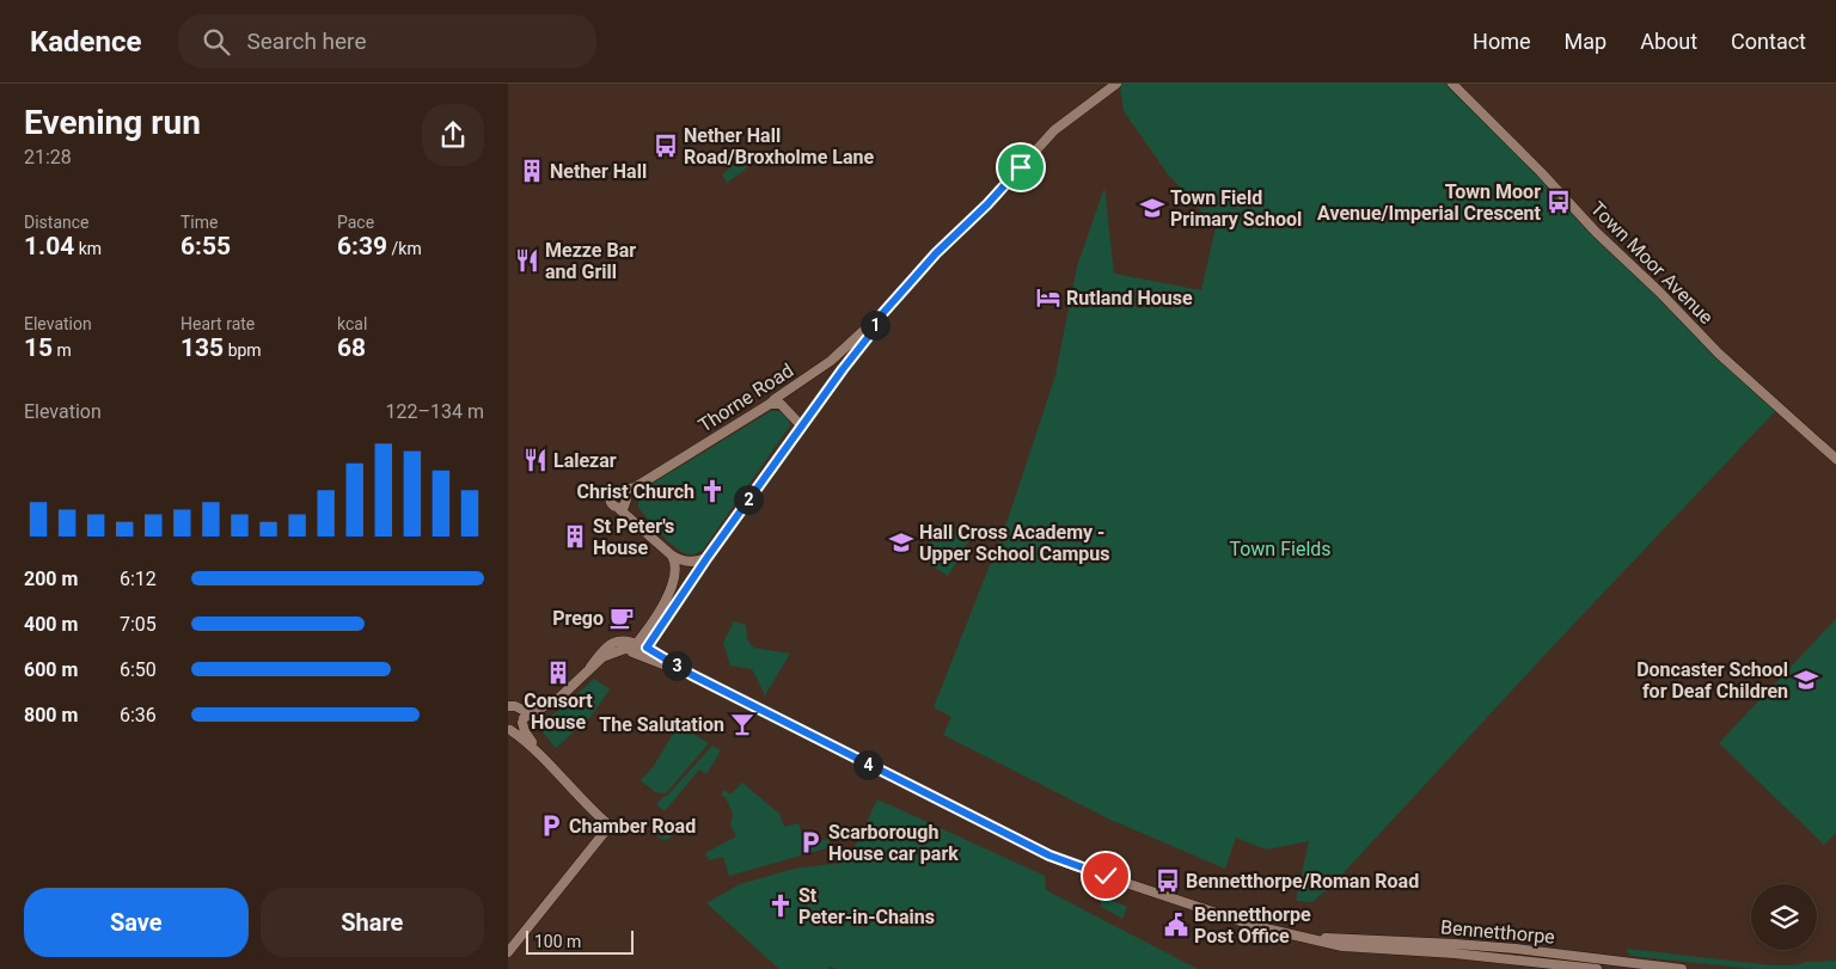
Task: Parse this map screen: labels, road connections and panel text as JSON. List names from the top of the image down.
{
  "streets": {
    "street": ["Town Moor Avenue", "Thorne Road", "Bennetthorpe"]
  },
  "crossings": [
    ["Thorne Road", "Bennetthorpe"]
  ],
  "parks": ["Town Fields"],
  "places": {
    "bus stop": ["Nether Hall Road/Broxholme Lane", "Town Moor Avenue/Imperial Crescent", "Bennetthorpe/Roman Road"],
    "building": ["Nether Hall", "St Peter's House", "Consort House"],
    "school or university": ["Town Field Primary School", "Hall Cross Academy - Upper School Campus", "Doncaster School for Deaf Children"],
    "restaurant": ["Mezze Bar and Grill", "Lalezar"],
    "hotel": ["Rutland House"],
    "church": ["Christ Church", "St Peter-in-Chains"],
    "cafe": ["Prego"],
    "bar": ["The Salutation"],
    "parking": ["Chamber Road", "Scarborough House car park"],
    "public building": ["Bennetthorpe Post Office"]
  },
  "scale_bar": "100 m",
  "page": {
    "header": "Kadence",
    "search": "Search here",
    "nav": [
      "Home",
      "Map",
      "About",
      "Contact"
    ],
    "heading": ["Evening run", "21:28"],
    "stats": [
      ["Distance", "1.04 km"],
      ["Time", "6:55"],
      ["Pace", "6:39 /km"],
      ["Elevation", "15 m"],
      ["Heart rate", "135 bpm"],
      ["kcal", "68"]
    ],
    "pins": [
      "1",
      "2",
      "3",
      "4"
    ],
    "chart": ["Elevation", "122–134 m"],
    "list": [
      {
        "name": "200 m",
        "note": "6:12"
      },
      {
        "name": "400 m",
        "note": "7:05"
      },
      {
        "name": "600 m",
        "note": "6:50"
      },
      {
        "name": "800 m",
        "note": "6:36"
      }
    ],
    "buttons": ["Save", "Share"],
    "scale": "100 m"
  }
}
